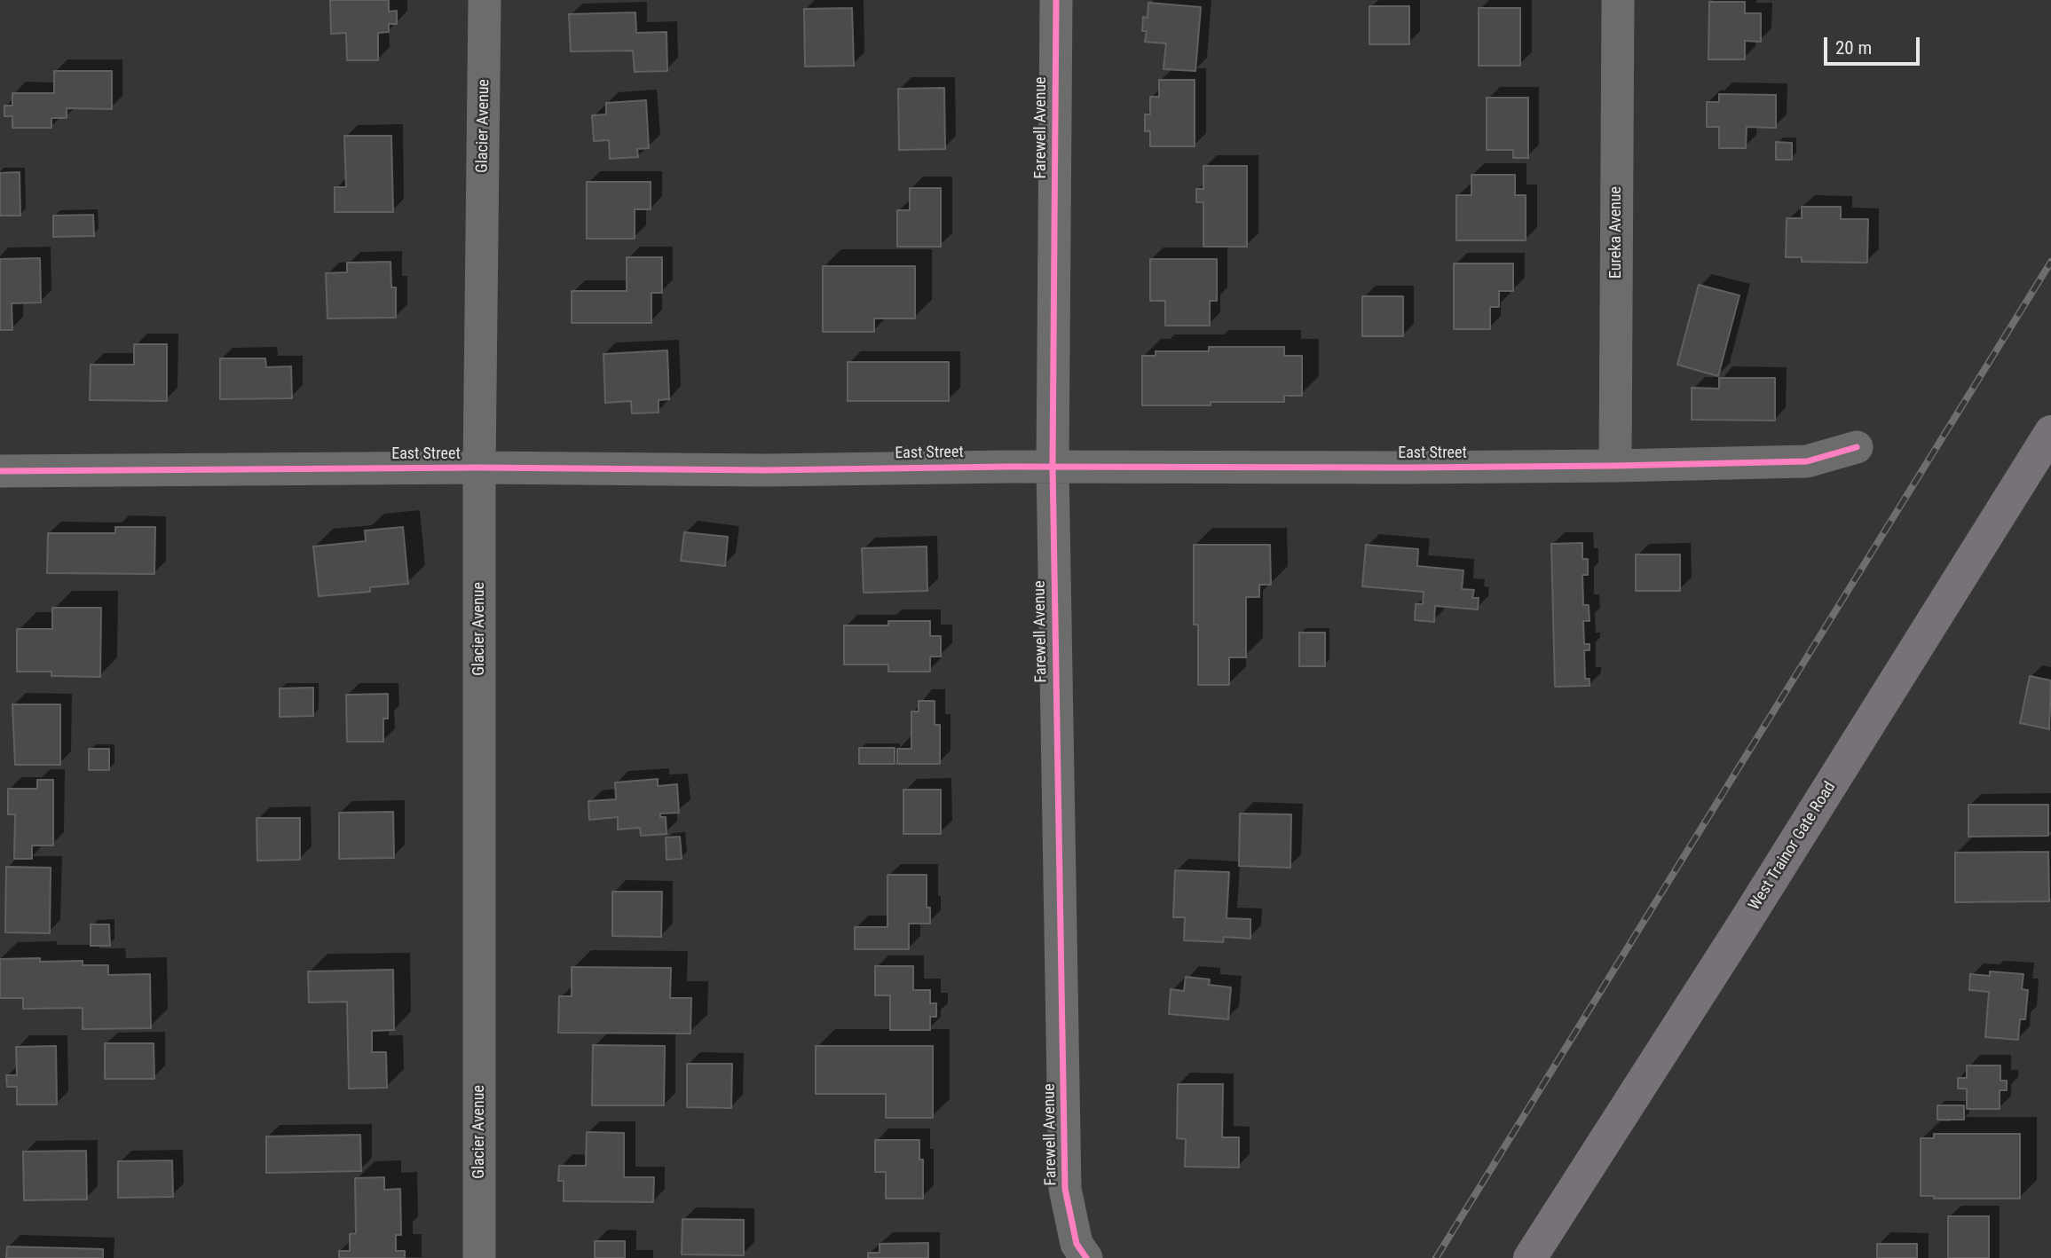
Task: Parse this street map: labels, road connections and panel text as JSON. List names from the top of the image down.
{
  "streets": {
    "main road": ["West Trainor Gate Road"],
    "street": [
      "Glacier Avenue",
      "Farewell Avenue",
      "Eureka Avenue",
      "East Street"
    ]
  },
  "crossings": [
    ["Glacier Avenue", "East Street"],
    ["Farewell Avenue", "East Street"],
    ["Eureka Avenue", "East Street"]
  ],
  "scale_bar": "20 m"
}
